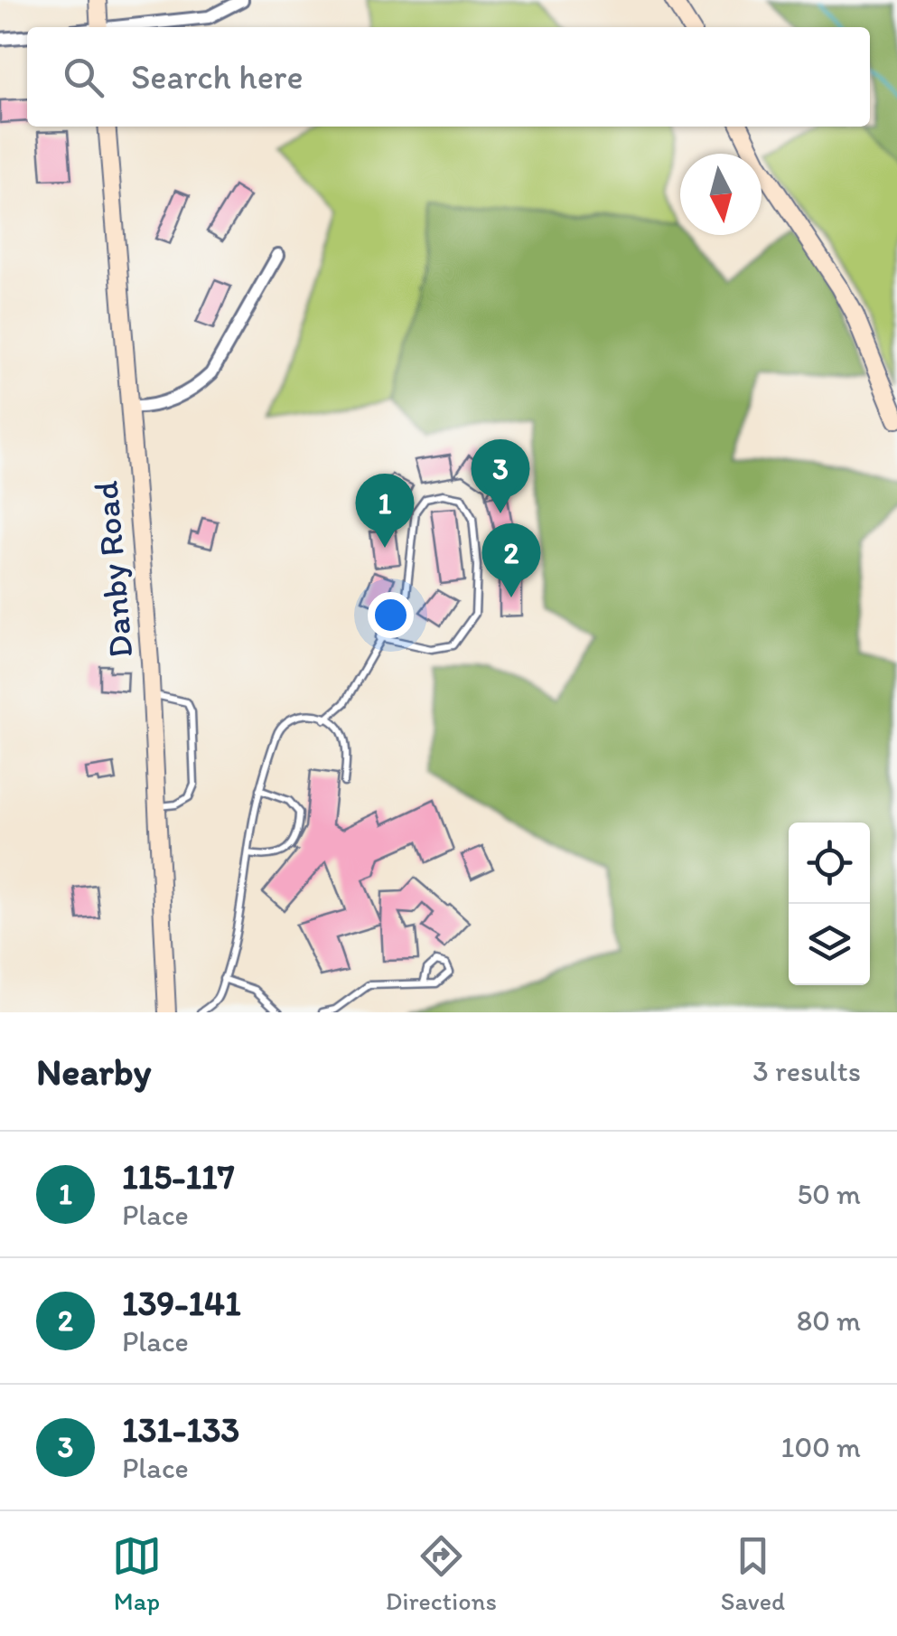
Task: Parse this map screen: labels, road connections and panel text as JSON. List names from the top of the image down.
{
  "streets": {
    "main road": ["Danby Road"]
  },
  "north": "bottom",
  "page": {
    "search": "Search here",
    "pins": ["3", "1", "2"],
    "heading": ["Nearby", "3 results"],
    "list": [
      {
        "mark": "1",
        "name": "115-117",
        "note": "Place",
        "value": "50 m"
      },
      {
        "mark": "2",
        "name": "139-141",
        "note": "Place",
        "value": "80 m"
      },
      {
        "mark": "3",
        "name": "131-133",
        "note": "Place",
        "value": "100 m"
      }
    ],
    "nav": ["Map", "Directions", "Saved"]
  }
}
